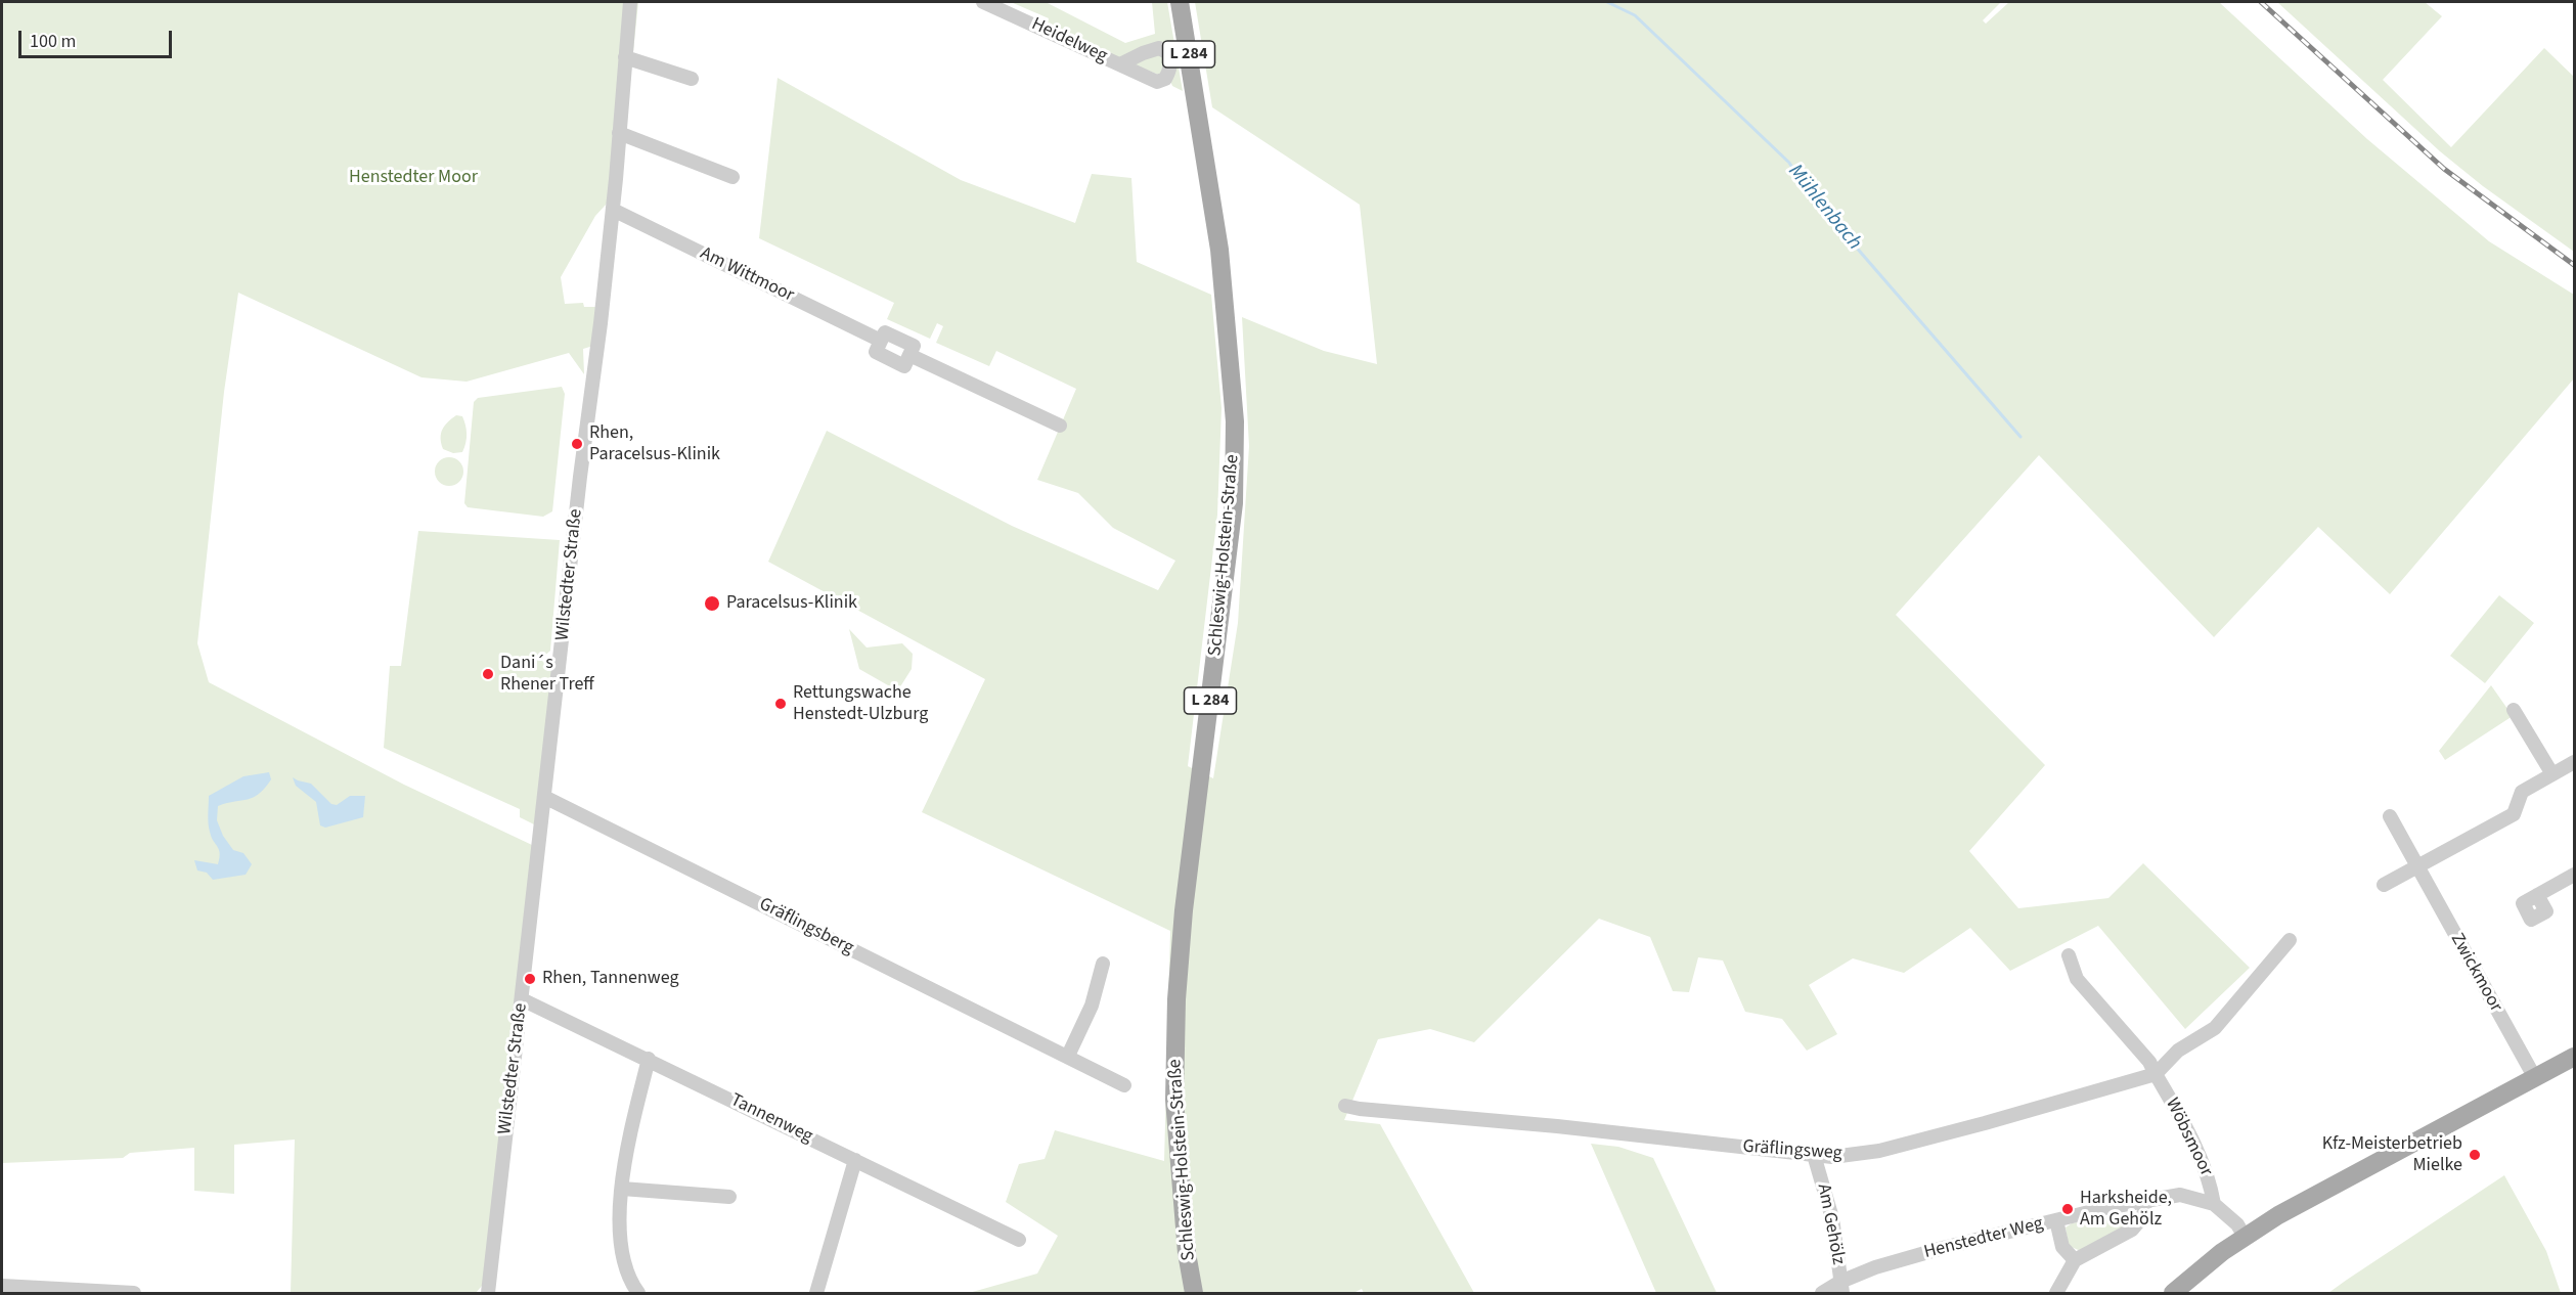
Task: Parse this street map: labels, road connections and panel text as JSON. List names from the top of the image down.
{
  "streets": {
    "main road": ["L 284", "Schleswig-Holstein-Straße"],
    "street": [
      "Heidelweg",
      "Am Wittmoor",
      "Wilstedter Straße",
      "Gräflingsberg",
      "Zwickmoor",
      "Tannenweg",
      "Wöbsmoor",
      "Gräflingsweg",
      "Am Gehölz",
      "Henstedter Weg"
    ]
  },
  "crossings": [
    ["Am Wittmoor", "Wilstedter Straße"],
    ["Wilstedter Straße", "Gräflingsberg"],
    ["Wilstedter Straße", "Tannenweg"],
    ["Wöbsmoor", "Gräflingsweg"],
    ["Wöbsmoor", "Henstedter Weg"],
    ["Gräflingsweg", "Am Gehölz"],
    ["Am Gehölz", "Henstedter Weg"]
  ],
  "water": ["Mühlenbach"],
  "parks": ["Henstedter Moor"],
  "places": [
    "Rhen, Paracelsus-Klinik",
    "Paracelsus-Klinik",
    "Dani´s Rhener Treff",
    "Rettungswache Henstedt-Ulzburg",
    "Rhen, Tannenweg",
    "Kfz-Meisterbetrieb Mielke",
    "Harksheide, Am Gehölz"
  ],
  "scale_bar": "100 m"
}
